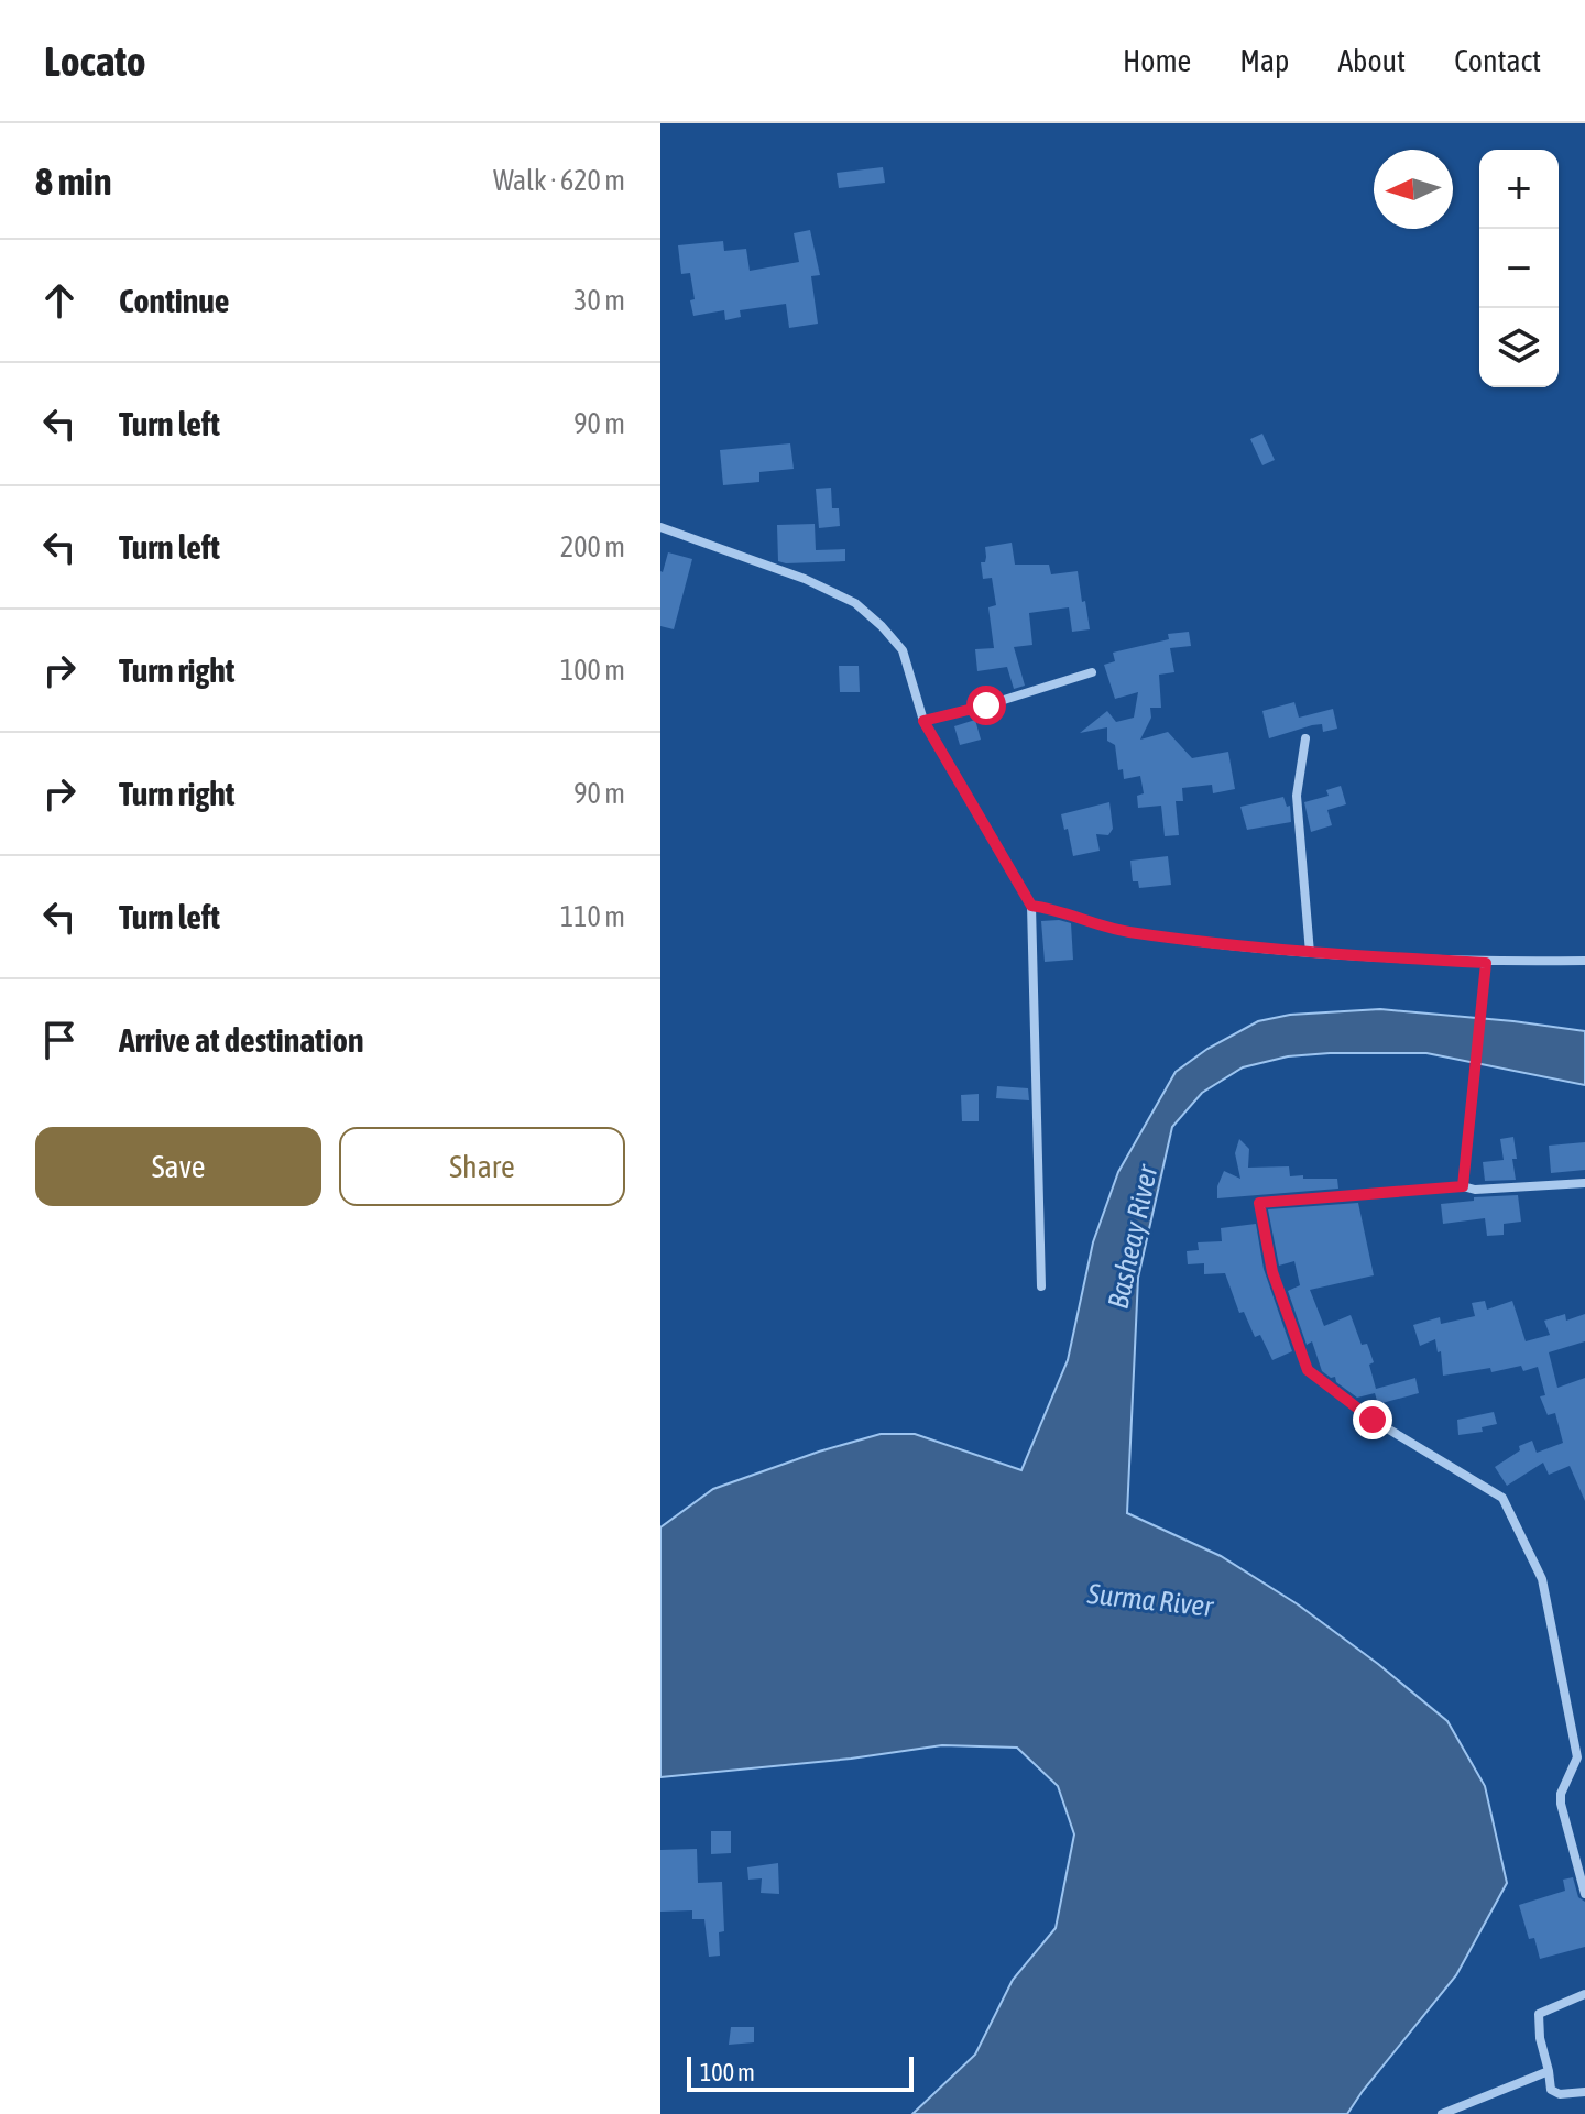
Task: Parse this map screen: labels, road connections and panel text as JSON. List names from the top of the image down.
{
  "water": ["Basheay River", "Surma River"],
  "scale_bar": "100 m",
  "north": "left",
  "page": {
    "header": "Locato",
    "nav": [
      "Home",
      "Map",
      "About",
      "Contact"
    ],
    "heading": ["8 min", "Walk · 620 m"],
    "map_buttons": ["+", "−"],
    "list": [
      ["Continue", "30 m"],
      ["Turn left", "90 m"],
      ["Turn left", "200 m"],
      ["Turn right", "100 m"],
      ["Turn right", "90 m"],
      ["Turn left", "110 m"],
      "Arrive at destination"
    ],
    "buttons": ["Save", "Share"],
    "scale": "100 m"
  }
}
